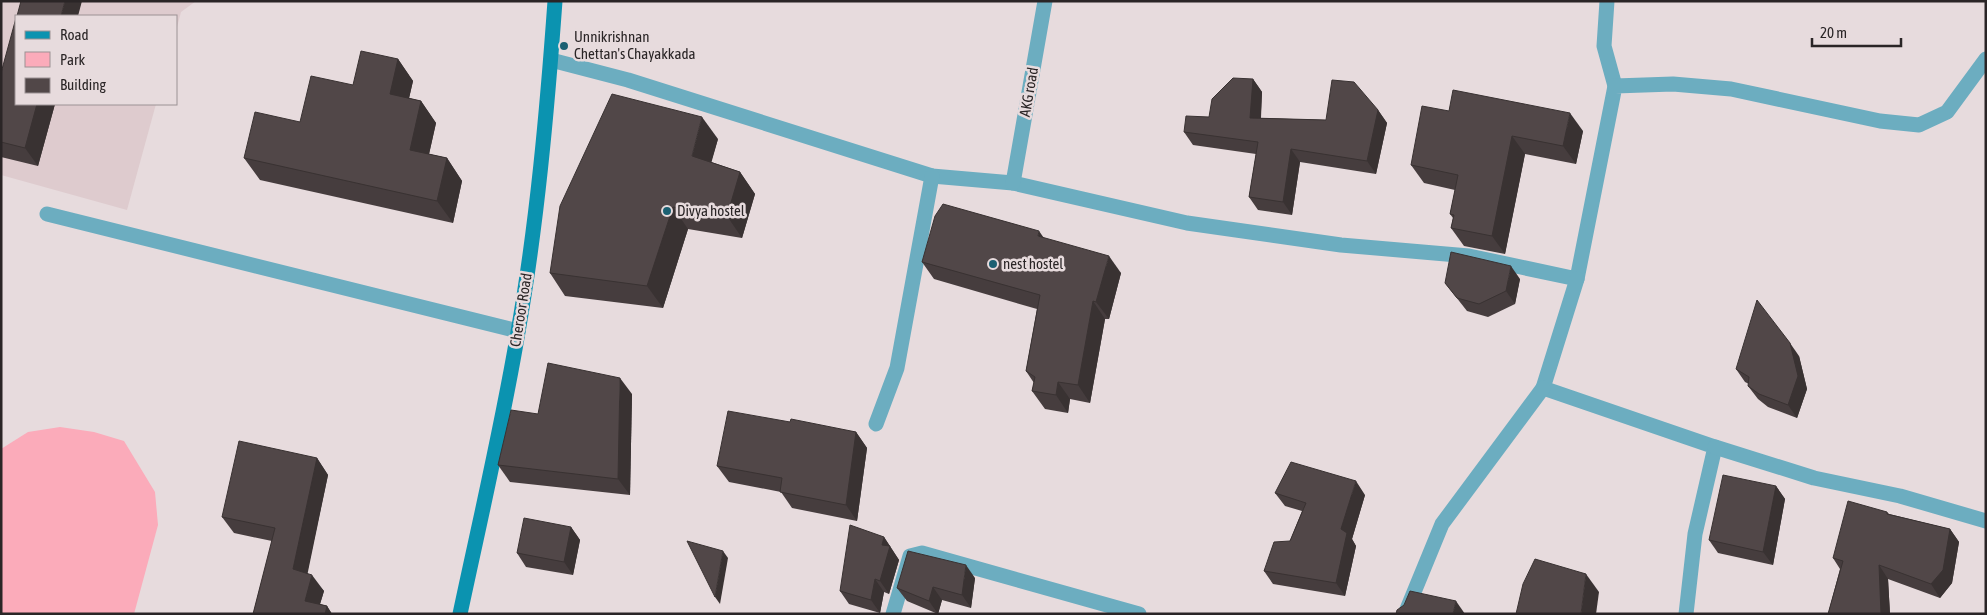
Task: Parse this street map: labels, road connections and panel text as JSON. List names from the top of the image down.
{
  "streets": {
    "main road": ["Cheroor Road"],
    "street": ["AKG road"]
  },
  "places": ["Unnikrishnan Chettan's Chayakkada", "Divya hostel", "nest hostel"],
  "legend": ["Road", "Park", "Building"],
  "scale_bar": "20 m"
}
